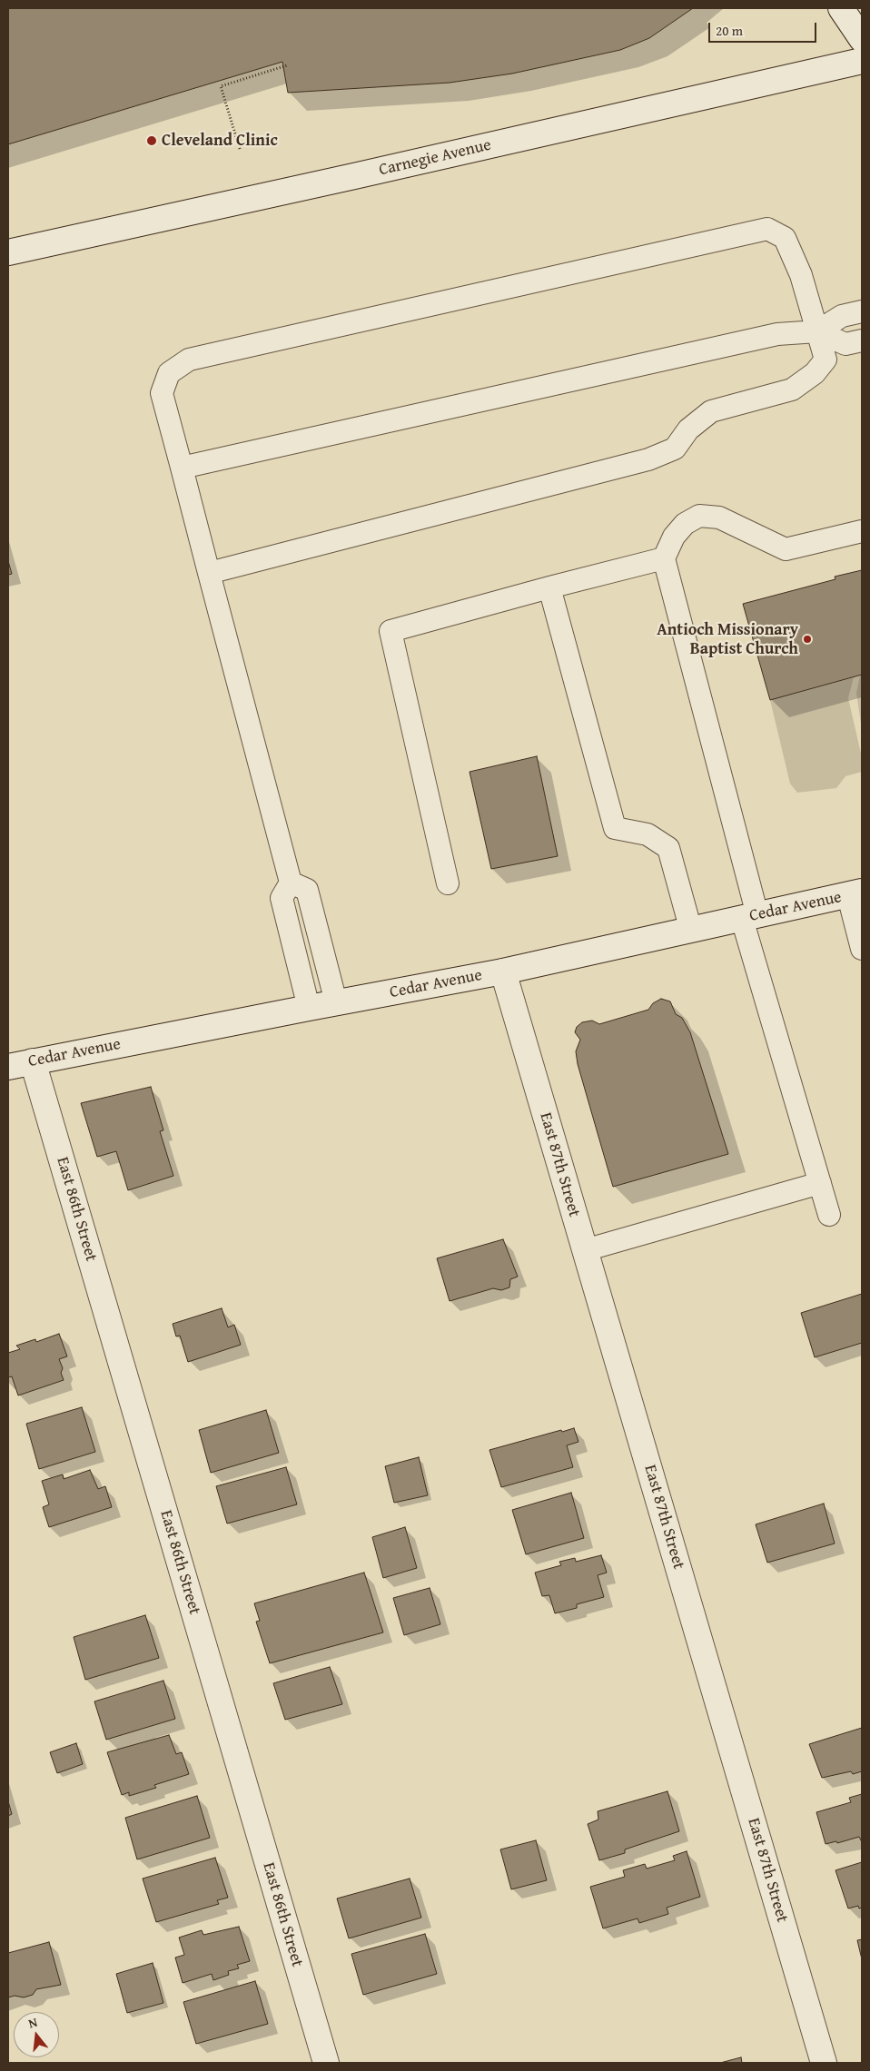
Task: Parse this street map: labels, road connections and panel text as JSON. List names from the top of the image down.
{
  "streets": {
    "street": [
      "Carnegie Avenue",
      "Cedar Avenue",
      "East 87th Street",
      "East 86th Street"
    ]
  },
  "crossings": [
    ["Cedar Avenue", "East 87th Street"],
    ["Cedar Avenue", "East 86th Street"]
  ],
  "places": ["Cleveland Clinic", "Antioch Missionary Baptist Church"],
  "scale_bar": "20 m",
  "north": "top"
}
